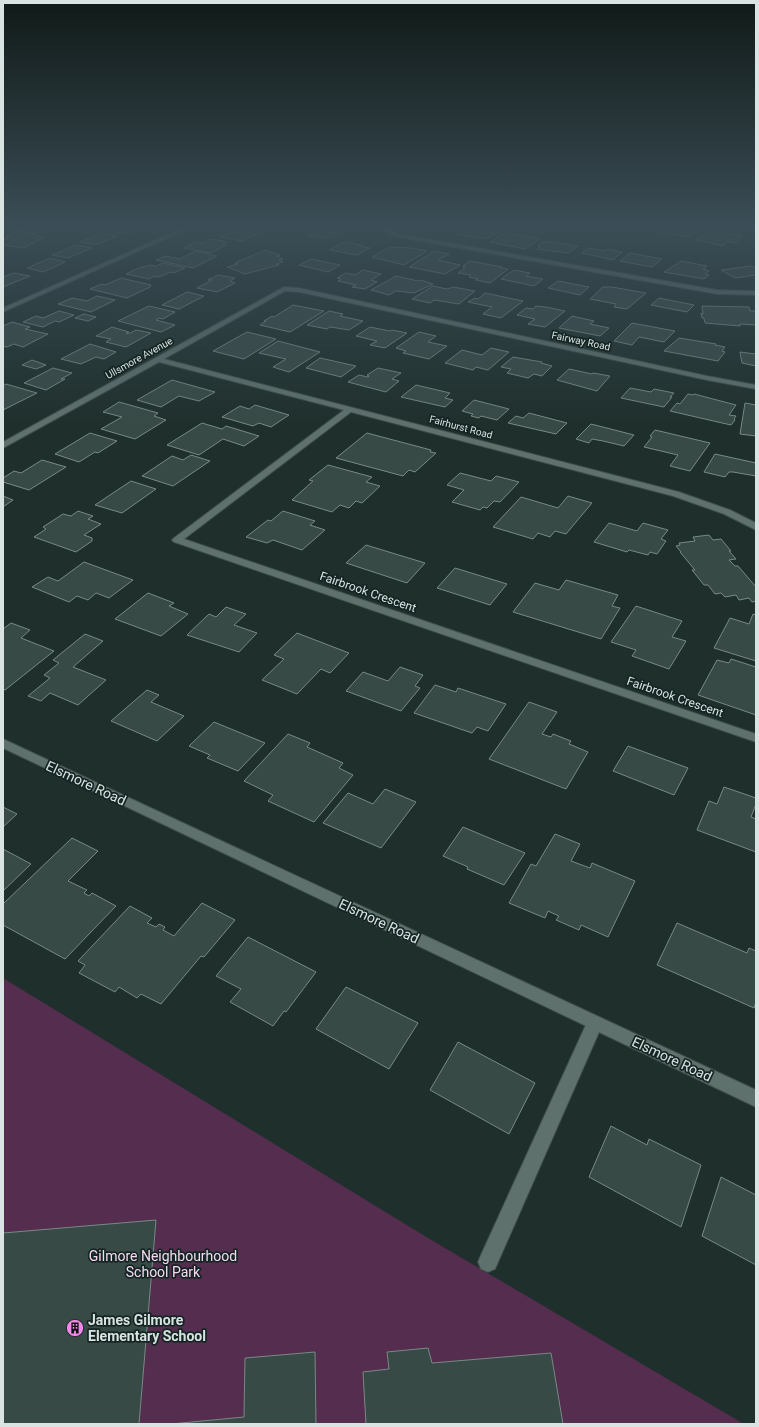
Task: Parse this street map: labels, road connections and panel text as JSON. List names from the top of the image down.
{
  "streets": {
    "street": [
      "Fairway Road",
      "Ullsmore Avenue",
      "Fairhurst Road",
      "Fairbrook Crescent",
      "Elsmore Road"
    ]
  },
  "crossings": [
    ["Ullsmore Avenue", "Fairhurst Road"],
    ["Fairhurst Road", "Fairbrook Crescent"]
  ],
  "parks": ["Gilmore Neighbourhood School Park"],
  "places": {
    "building": ["James Gilmore Elementary School"]
  }
}
